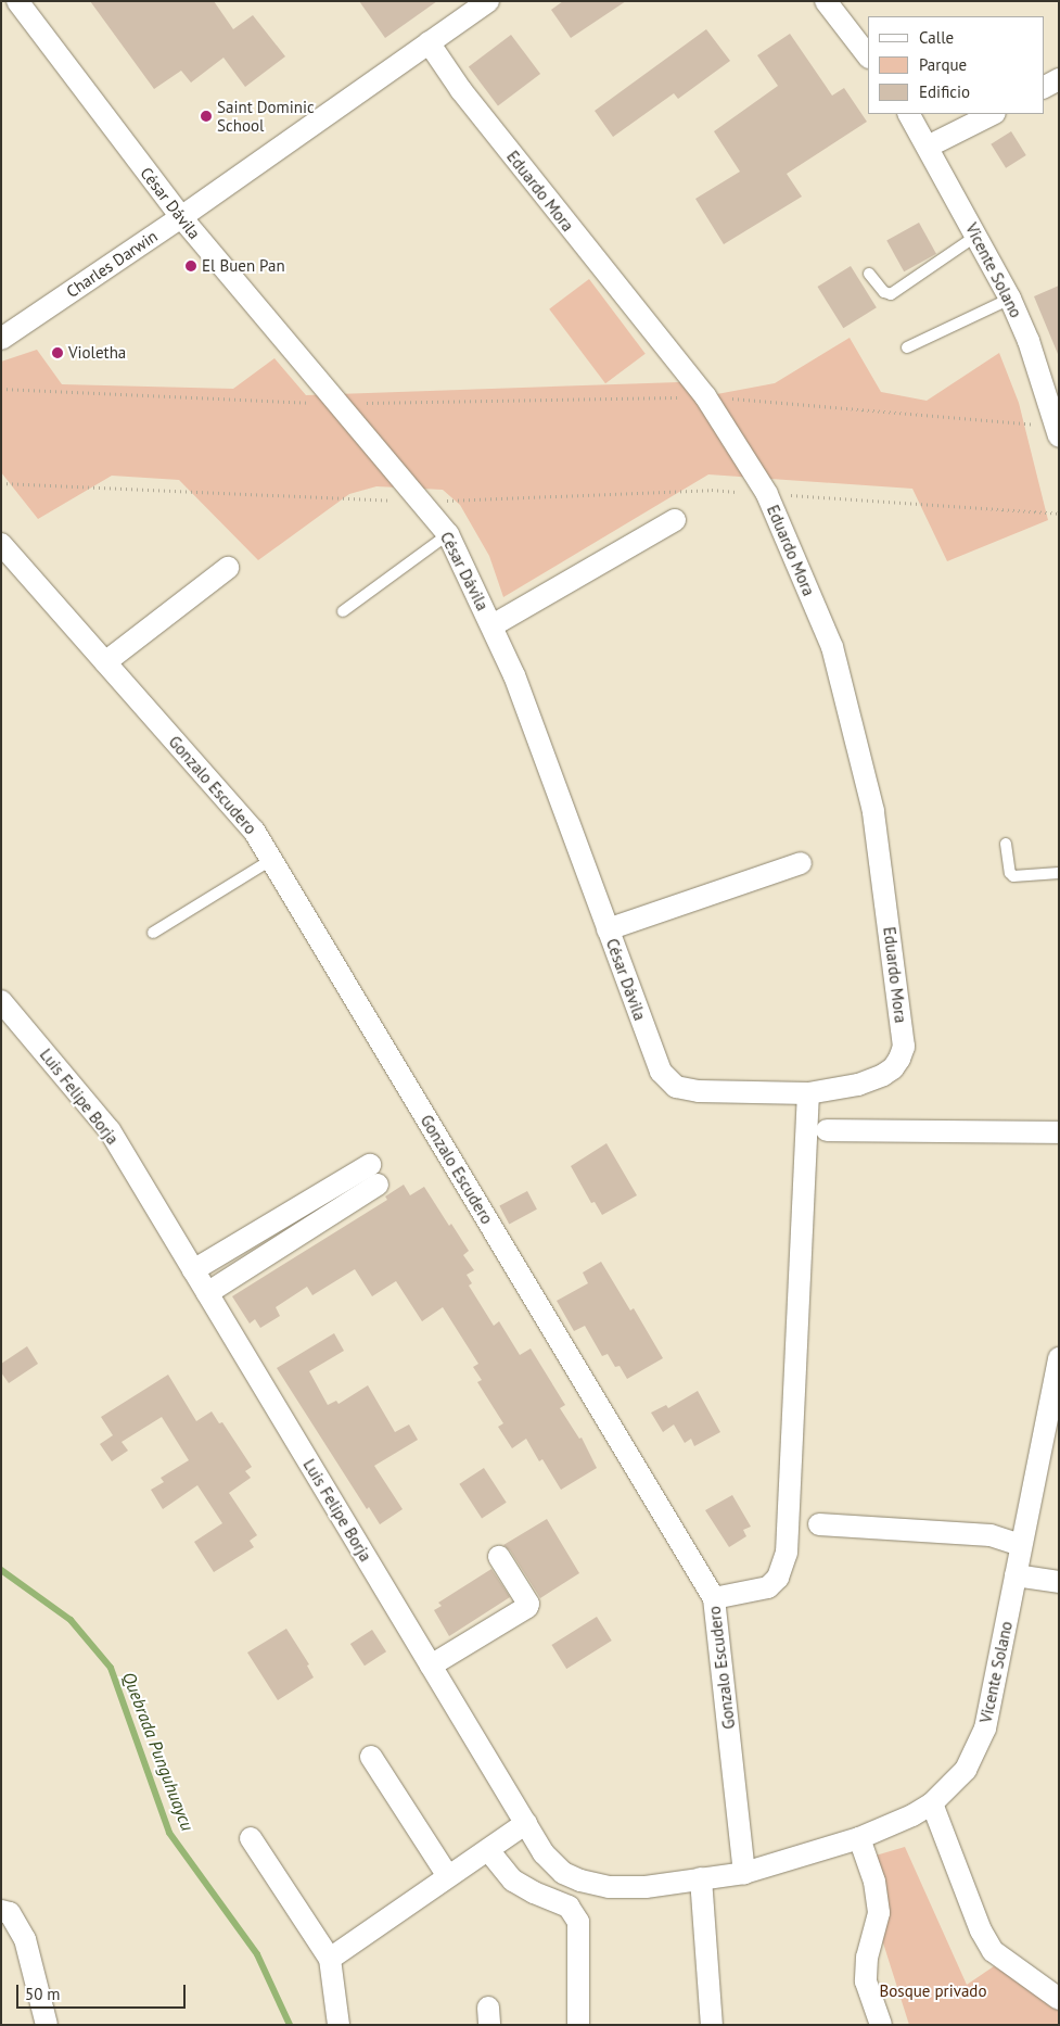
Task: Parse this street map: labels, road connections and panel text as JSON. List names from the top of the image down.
{
  "streets": {
    "street": [
      "Eduardo Mora",
      "César Dávila",
      "Charles Darwin",
      "Vicente Solano",
      "Gonzalo Escudero",
      "Luis Felipe Borja"
    ]
  },
  "crossings": [
    ["Eduardo Mora", "César Dávila"],
    ["Eduardo Mora", "Charles Darwin"],
    ["César Dávila", "Charles Darwin"],
    ["Vicente Solano", "Gonzalo Escudero"],
    ["Vicente Solano", "Luis Felipe Borja"],
    ["Gonzalo Escudero", "Luis Felipe Borja"]
  ],
  "water": ["Quebrada Punguhuaycu"],
  "parks": ["Bosque privado"],
  "places": ["Saint Dominic School", "El Buen Pan", "Violetha"],
  "legend": ["Calle", "Parque", "Edificio"],
  "scale_bar": "50 m"
}
